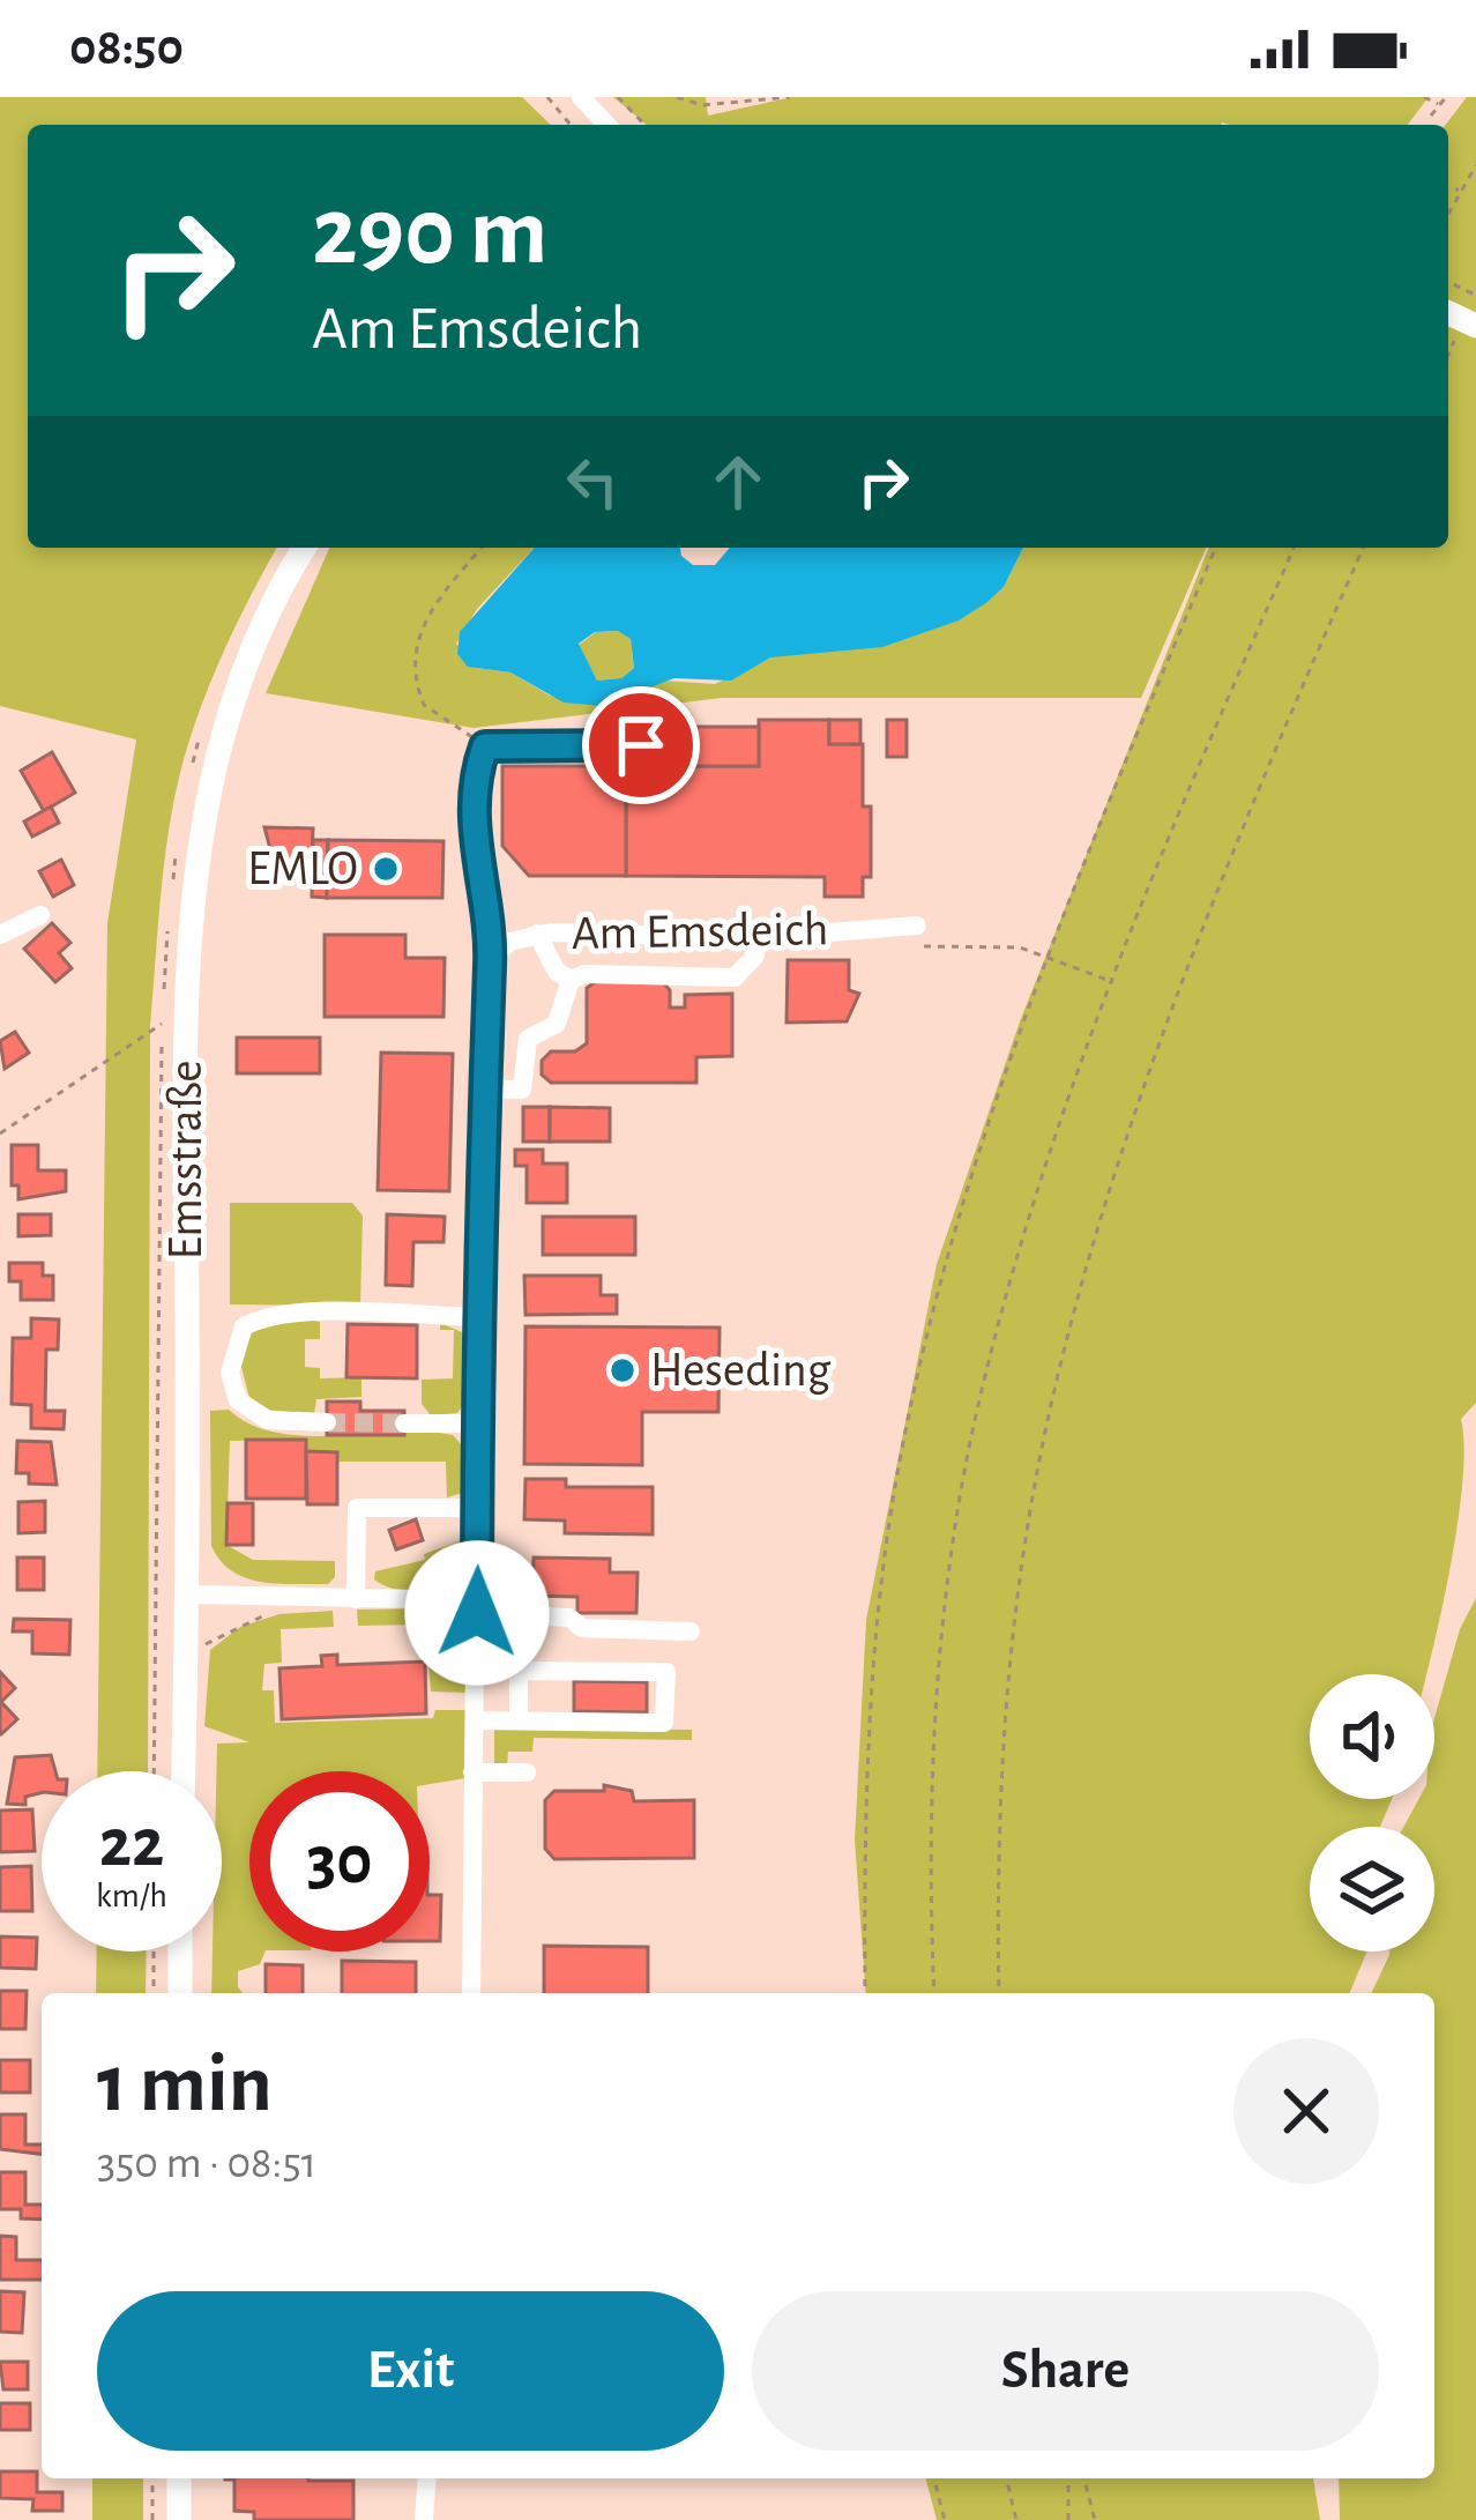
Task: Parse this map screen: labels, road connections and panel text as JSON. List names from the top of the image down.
{
  "streets": {
    "main road": ["Emsstraße"],
    "street": ["Am Emsdeich"]
  },
  "places": ["EMLO", "Heseding"],
  "page": {
    "status": "08:50",
    "turn": ["290 m", "Am Emsdeich"],
    "speed": "22 km/h",
    "limit": "30",
    "heading": ["1 min", "350 m · 08:51"],
    "buttons": ["Exit", "Share"]
  }
}
